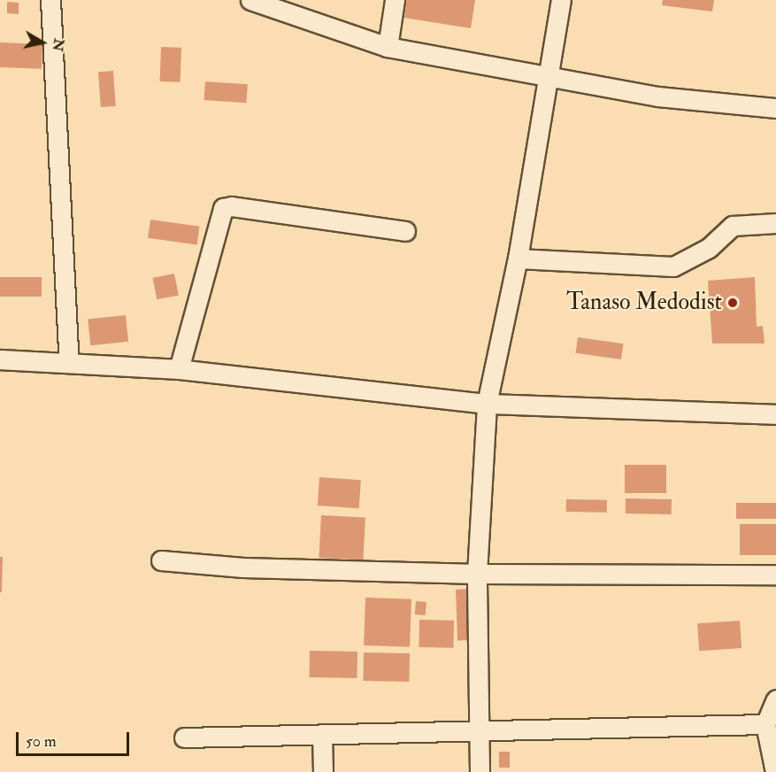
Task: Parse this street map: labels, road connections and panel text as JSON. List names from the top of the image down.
{
  "places": ["Tanaso Medodist"],
  "scale_bar": "50 m",
  "north": "right"
}
